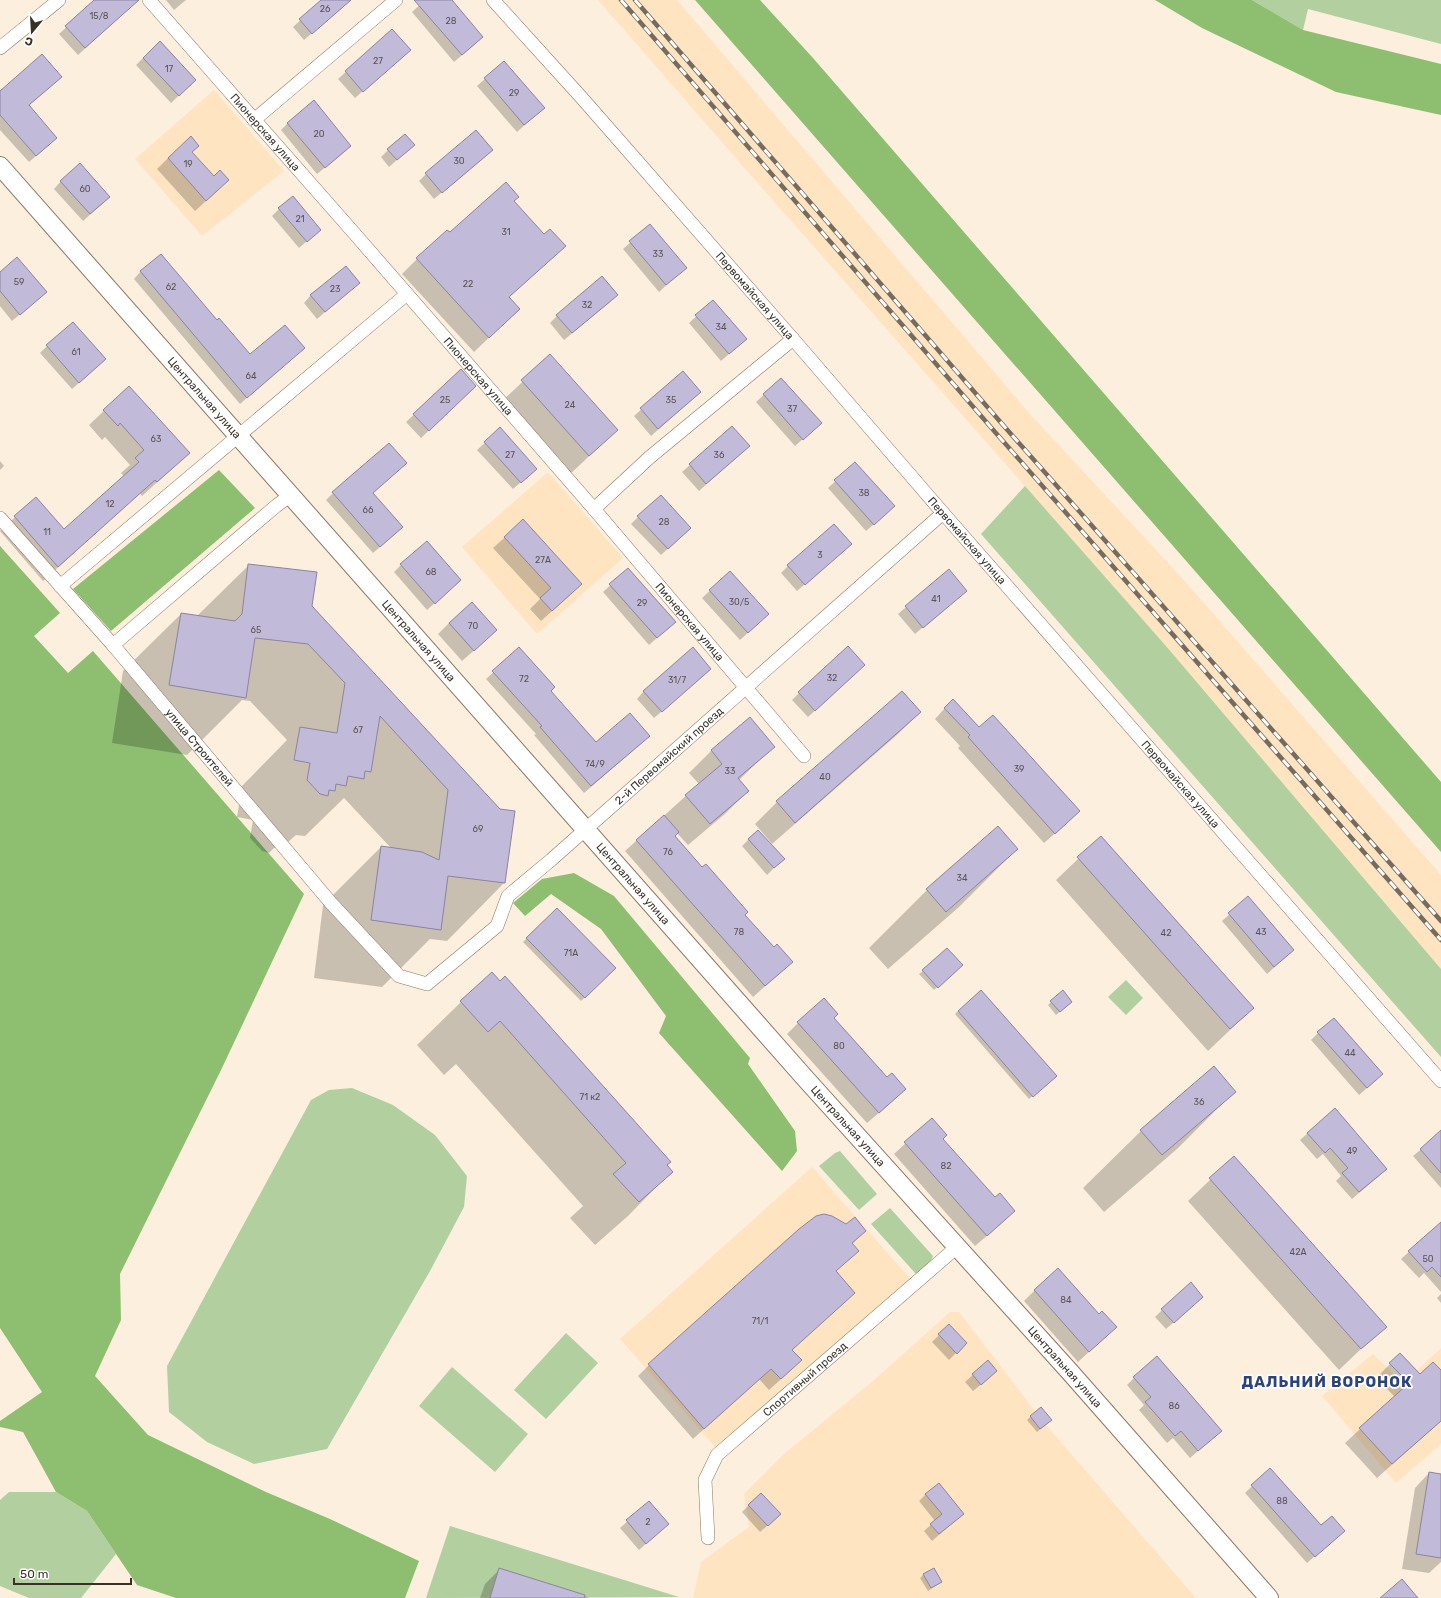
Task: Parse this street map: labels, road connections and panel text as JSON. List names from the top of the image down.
{
  "streets": {
    "main road": ["Центральная улица"],
    "street": [
      "Пионерская улица",
      "Первомайская улица",
      "улица Строителей",
      "2-й Первомайский проезд",
      "Спортивный проезд"
    ]
  },
  "crossings": [
    ["Пионерская улица", "2-й Первомайский проезд"],
    ["Первомайская улица", "2-й Первомайский проезд"],
    ["Центральная улица", "2-й Первомайский проезд"],
    ["Центральная улица", "Спортивный проезд"],
    ["улица Строителей", "2-й Первомайский проезд"]
  ],
  "districts": ["ДАЛЬНИЙ ВОРОНОК"],
  "house_numbers": [
    "26",
    "15/8",
    "28",
    "27",
    "17",
    "29",
    "20",
    "30",
    "19",
    "60",
    "21",
    "31",
    "33",
    "59",
    "22",
    "62",
    "23",
    "32",
    "34",
    "61",
    "64",
    "25",
    "35",
    "24",
    "37",
    "63",
    "27",
    "36",
    "38",
    "12",
    "66",
    "28",
    "11",
    "3",
    "27А",
    "68",
    "41",
    "30/5",
    "29",
    "70",
    "65",
    "32",
    "72",
    "31/7",
    "67",
    "74/9",
    "39",
    "33",
    "40",
    "69",
    "76",
    "34",
    "78",
    "43",
    "42",
    "71А",
    "80",
    "44",
    "71 к2",
    "36",
    "49",
    "82",
    "42А",
    "50",
    "84",
    "71/1",
    "86",
    "88",
    "2"
  ],
  "scale_bar": "50 m",
  "north": "bottom"
}
